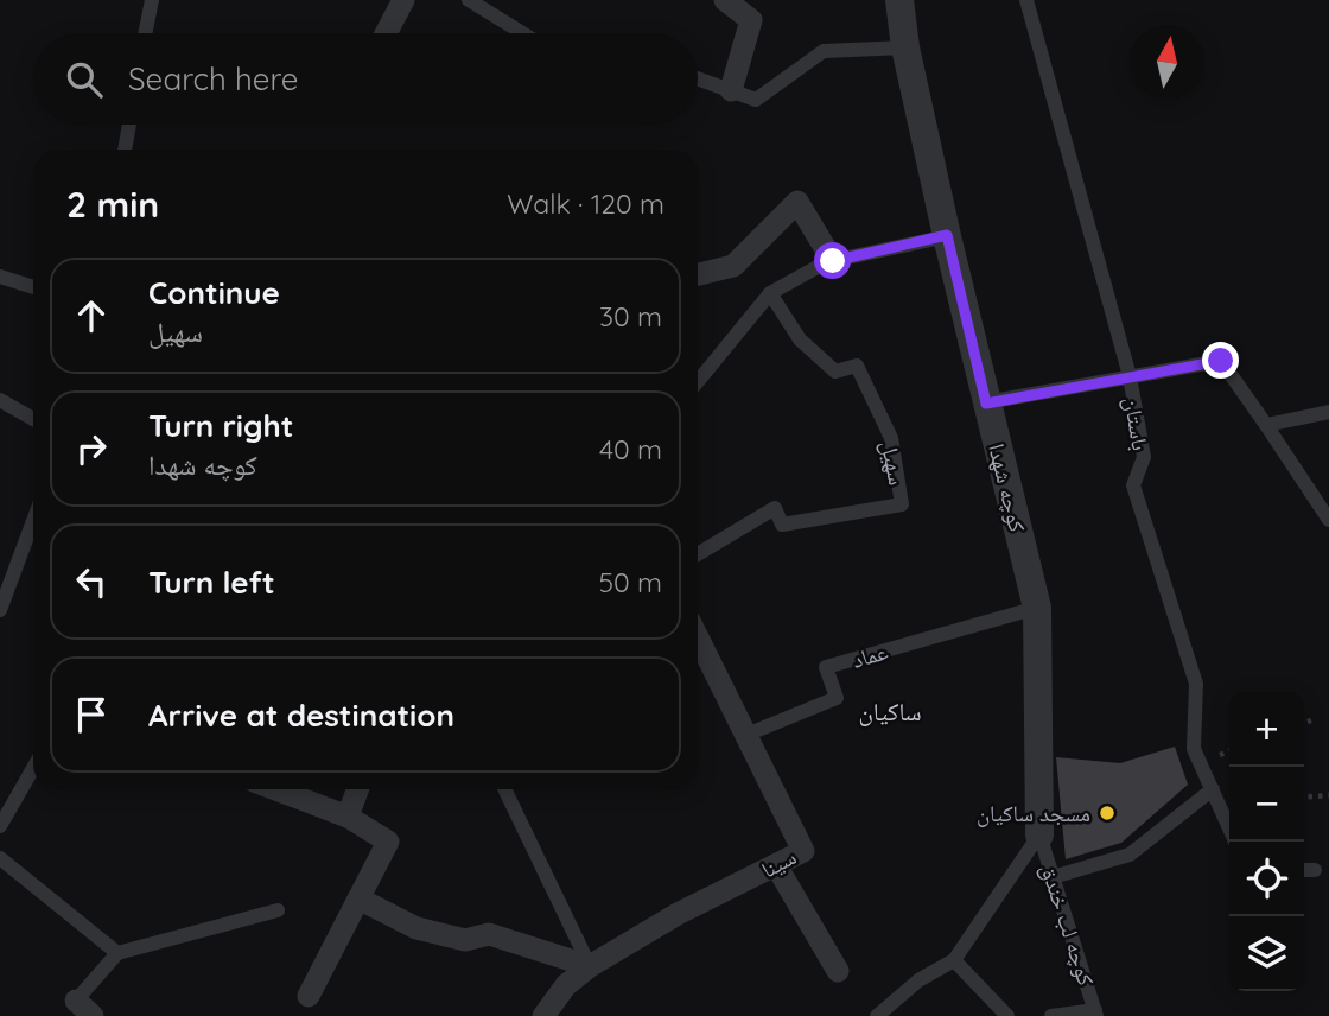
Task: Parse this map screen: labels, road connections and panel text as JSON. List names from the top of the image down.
{
  "streets": {
    "street": ["کوچه شهدا", "سینا"],
    "lane": [
      "باستان",
      "سهیل",
      "عماد",
      "کوچه لب خندق"
    ]
  },
  "crossings": [
    ["کوچه شهدا", "عماد"],
    ["کوچه شهدا", "کوچه لب خندق"],
    ["عماد", "سینا"]
  ],
  "districts": ["ساکیان"],
  "places": ["مسجد ساکیان"],
  "north": "top",
  "page": {
    "search": "Search here",
    "heading": ["2 min", "Walk · 120 m"],
    "list": [
      ["Continue", "سهیل", "30 m"],
      ["Turn right", "کوچه شهدا", "40 m"],
      ["Turn left", "50 m"],
      "Arrive at destination"
    ],
    "map_buttons": ["+", "−"]
  }
}
